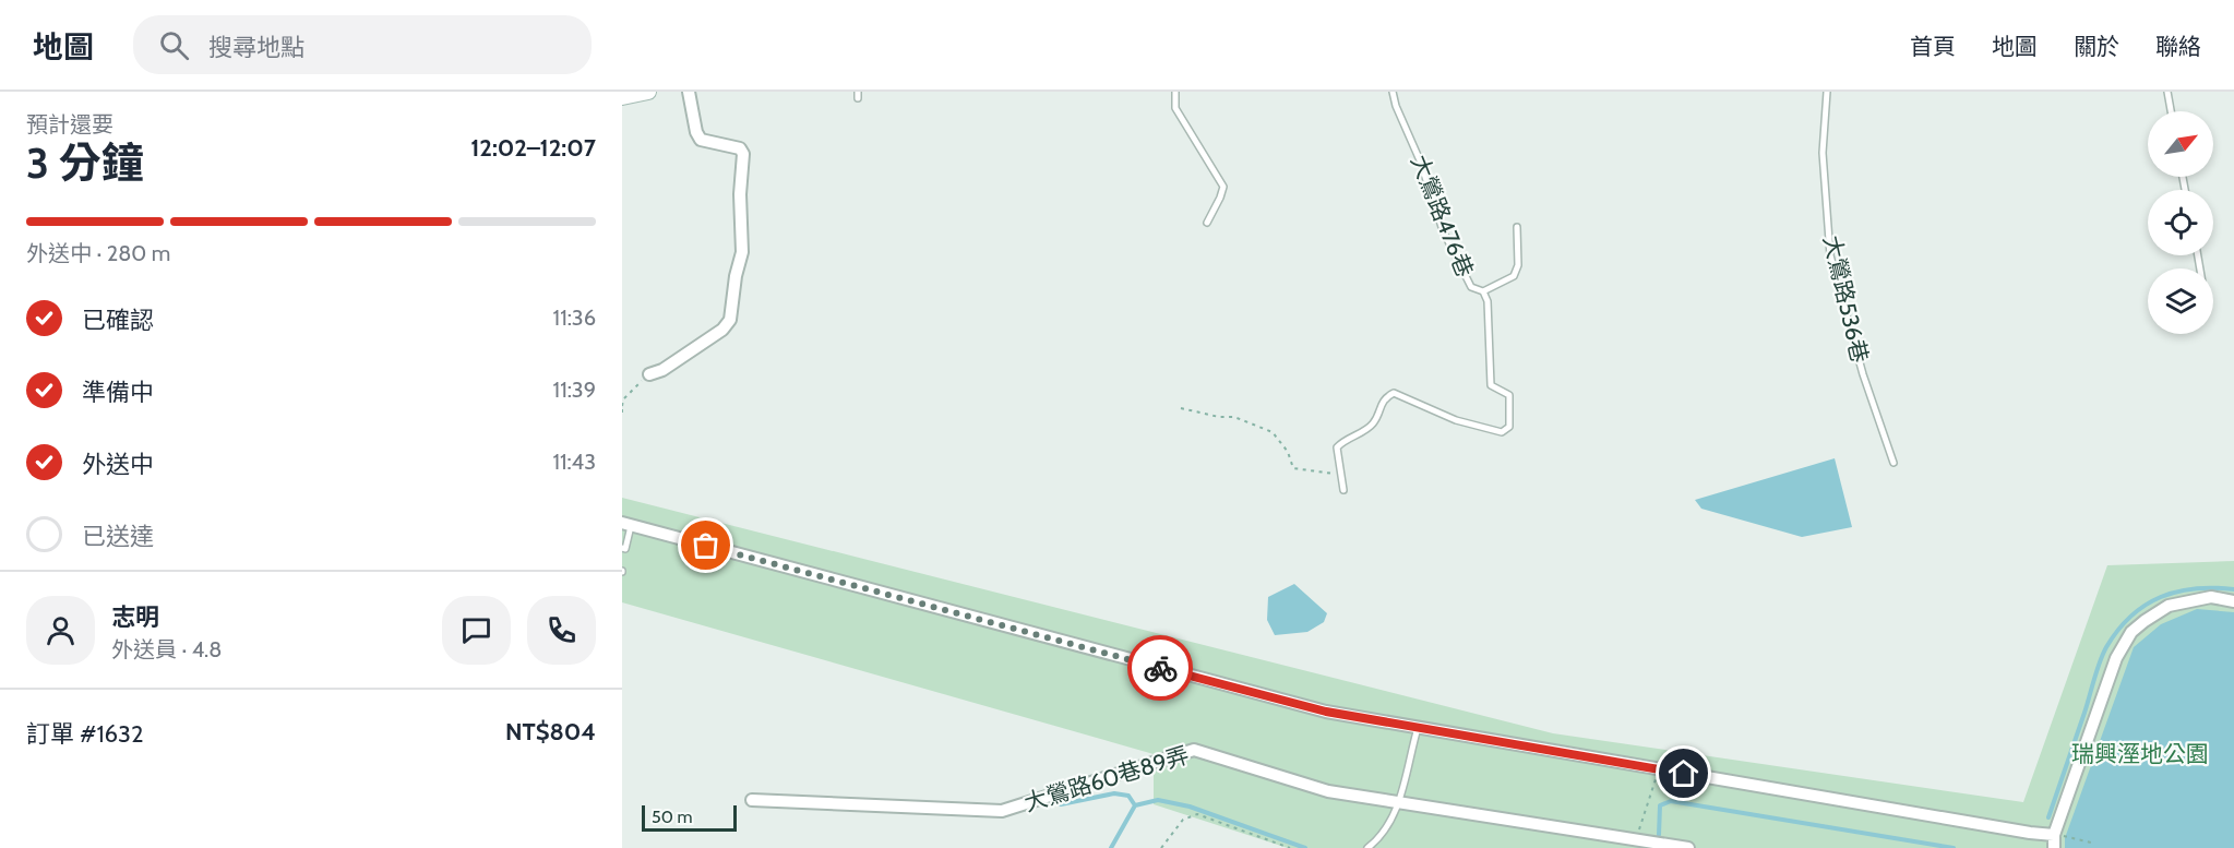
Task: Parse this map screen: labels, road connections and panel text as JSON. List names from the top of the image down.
{
  "streets": {
    "street": ["大鶯路60巷89弄"],
    "lane": ["大鶯路476巷", "大鶯路536巷"]
  },
  "parks": ["瑞興溼地公園"],
  "scale_bar": "50 m",
  "north": "top right",
  "page": {
    "header": "地圖",
    "search": "搜尋地點",
    "nav": [
      "首頁",
      "地圖",
      "關於",
      "聯絡"
    ],
    "heading": ["3 分鐘", "預計還要", "12:02–12:07"],
    "panel": [
      "志明",
      "外送員 · 4.8",
      "訂單 #1632",
      "NT$804"
    ],
    "bar": "外送中 · 280 m",
    "list": [
      ["已確認", "11:36"],
      ["準備中", "11:39"],
      ["外送中", "11:43"],
      "已送達"
    ],
    "scale": "50 m"
  }
}
